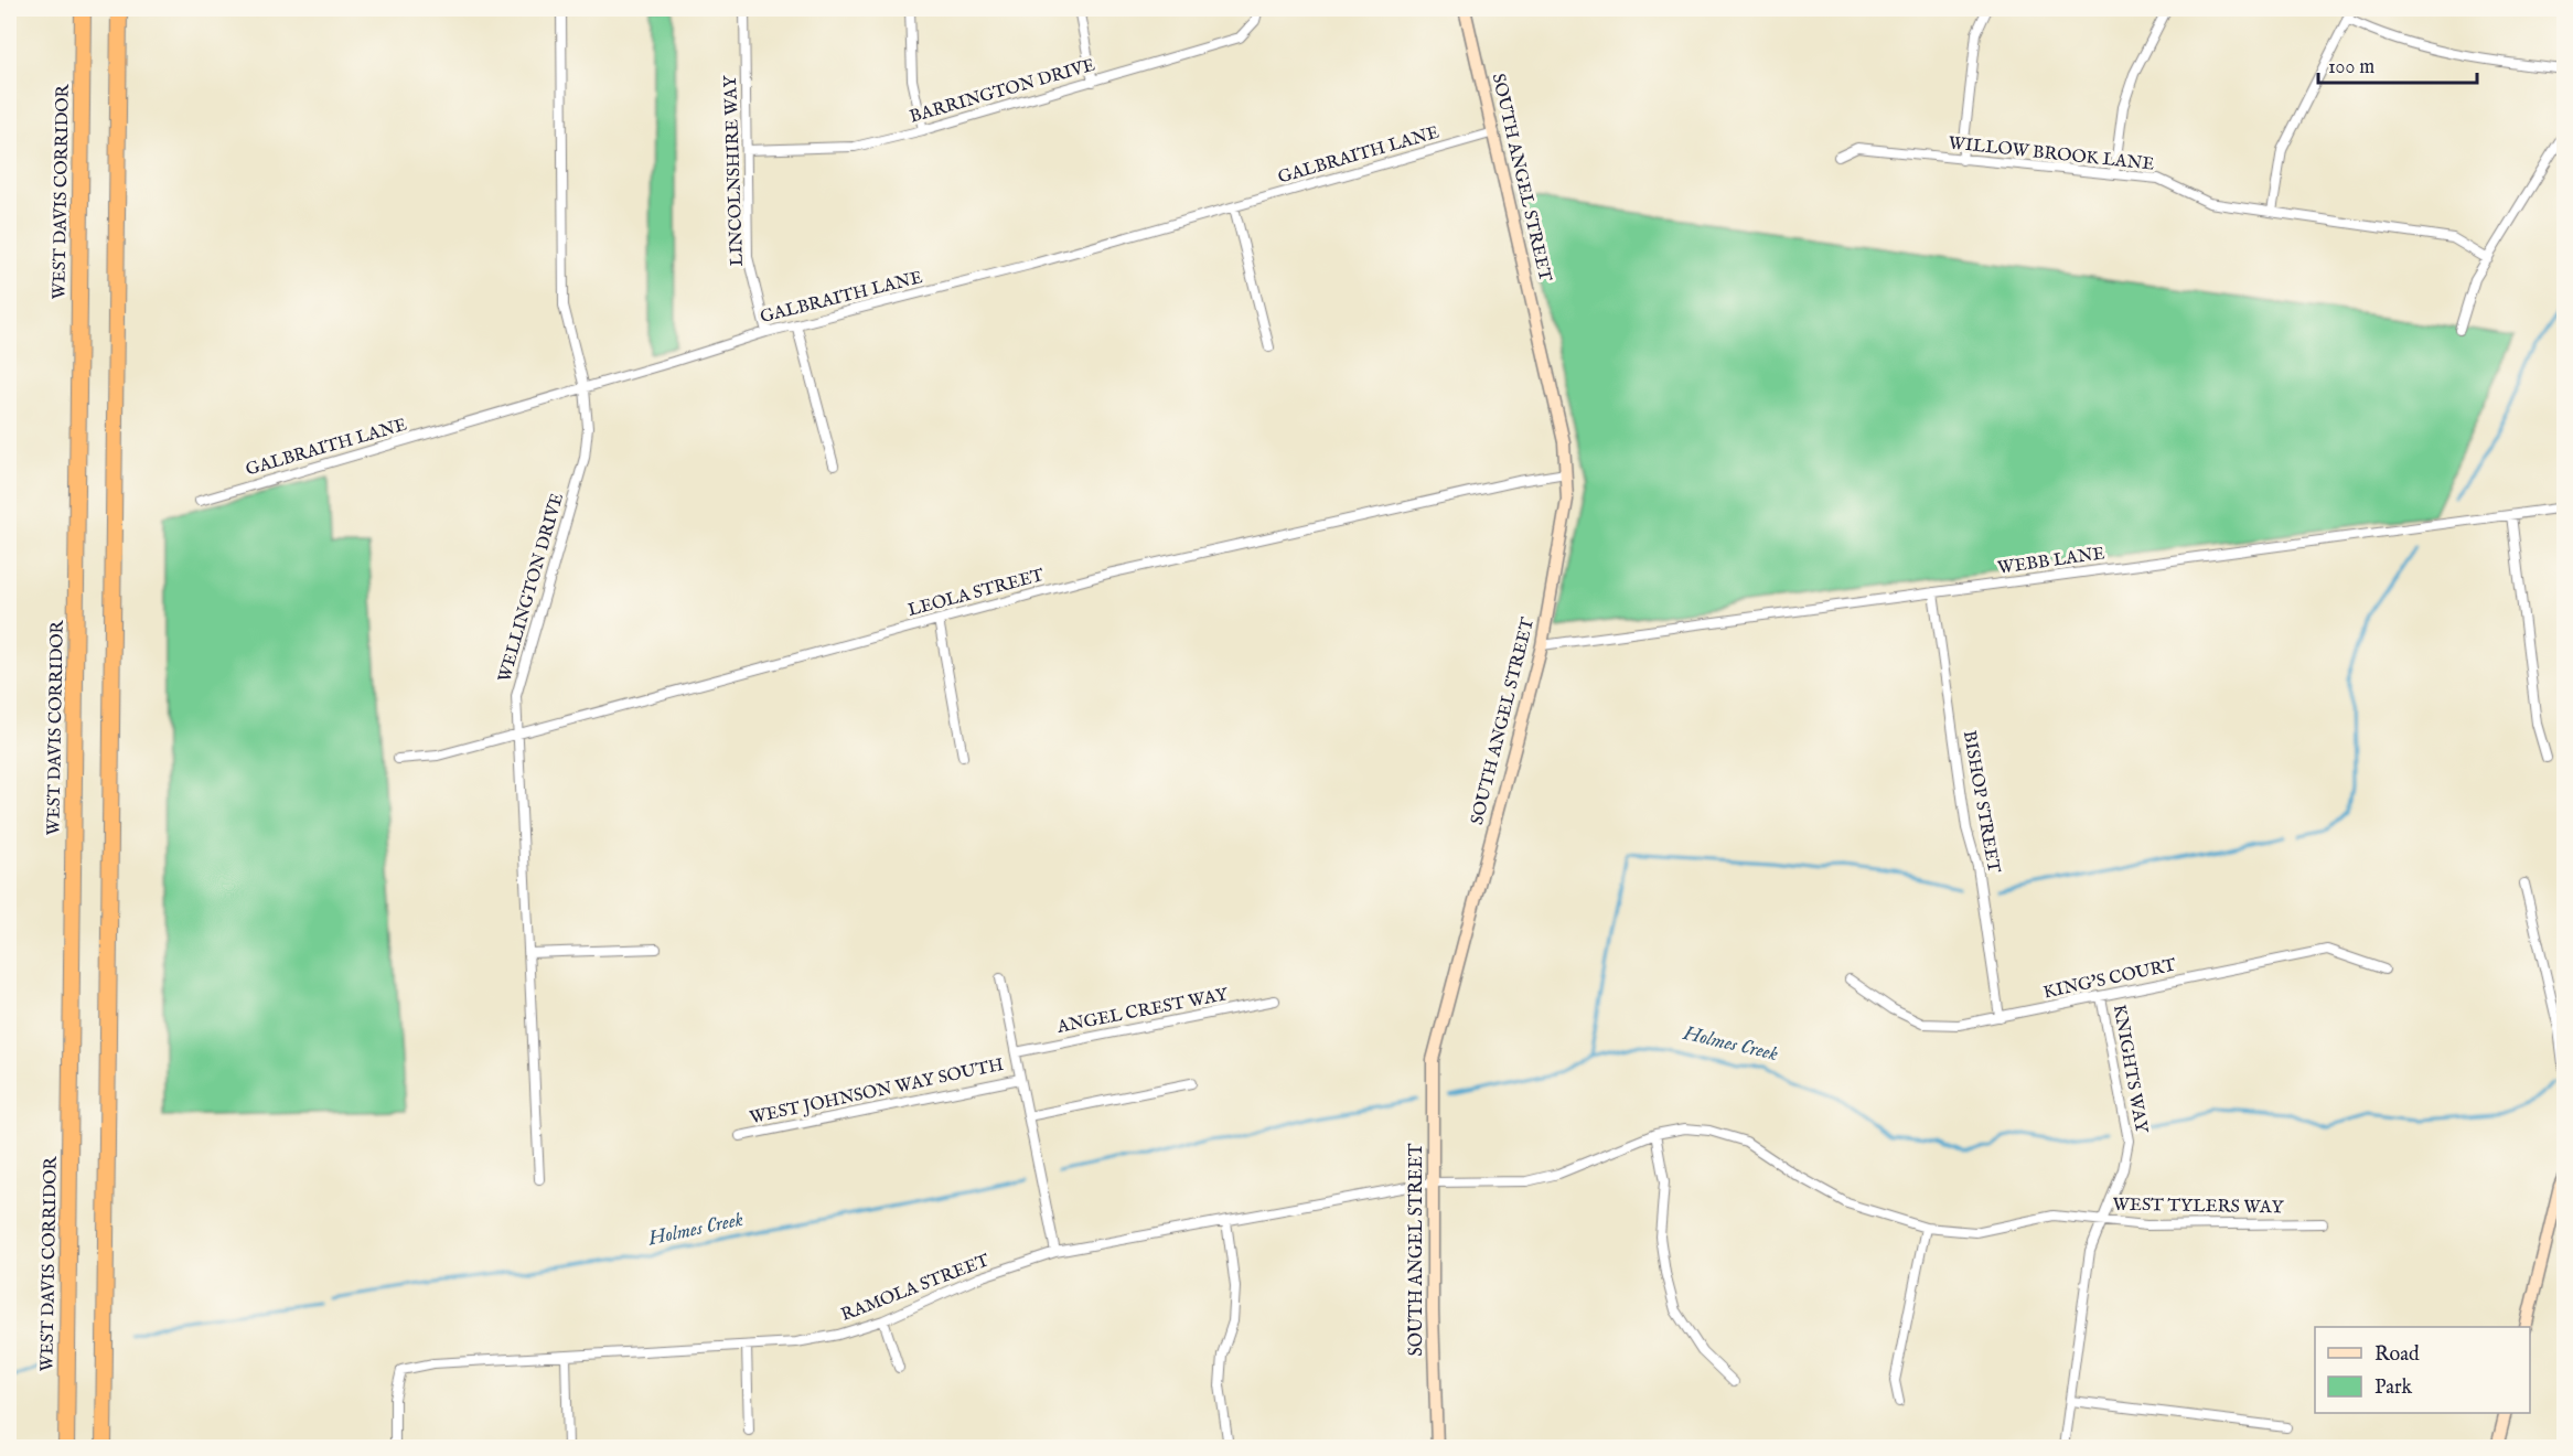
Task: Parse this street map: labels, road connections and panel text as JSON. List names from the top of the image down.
{
  "streets": {
    "highway": ["WEST DAVIS CORRIDOR"],
    "street": [
      "BARRINGTON DRIVE",
      "WILLOW BROOK LANE",
      "GALBRAITH LANE",
      "LINCOLNSHIRE WAY",
      "SOUTH ANGEL STREET",
      "WEBB LANE",
      "WELLINGTON DRIVE",
      "LEOLA STREET",
      "BISHOP STREET",
      "KING'S COURT",
      "ANGEL CREST WAY",
      "KNIGHTS WAY",
      "WEST JOHNSON WAY SOUTH",
      "WEST TYLERS WAY",
      "RAMOLA STREET"
    ]
  },
  "crossings": [
    ["BARRINGTON DRIVE", "LINCOLNSHIRE WAY"],
    ["GALBRAITH LANE", "LINCOLNSHIRE WAY"],
    ["GALBRAITH LANE", "SOUTH ANGEL STREET"],
    ["GALBRAITH LANE", "WELLINGTON DRIVE"],
    ["SOUTH ANGEL STREET", "WEBB LANE"],
    ["SOUTH ANGEL STREET", "LEOLA STREET"],
    ["SOUTH ANGEL STREET", "WEST TYLERS WAY"],
    ["SOUTH ANGEL STREET", "RAMOLA STREET"],
    ["WEBB LANE", "BISHOP STREET"],
    ["WELLINGTON DRIVE", "LEOLA STREET"],
    ["BISHOP STREET", "KING'S COURT"],
    ["KING'S COURT", "KNIGHTS WAY"],
    ["KNIGHTS WAY", "WEST TYLERS WAY"],
    ["WEST TYLERS WAY", "RAMOLA STREET"]
  ],
  "water": ["Holmes Creek"],
  "legend": ["Road", "Park"],
  "scale_bar": "100 m"
}
